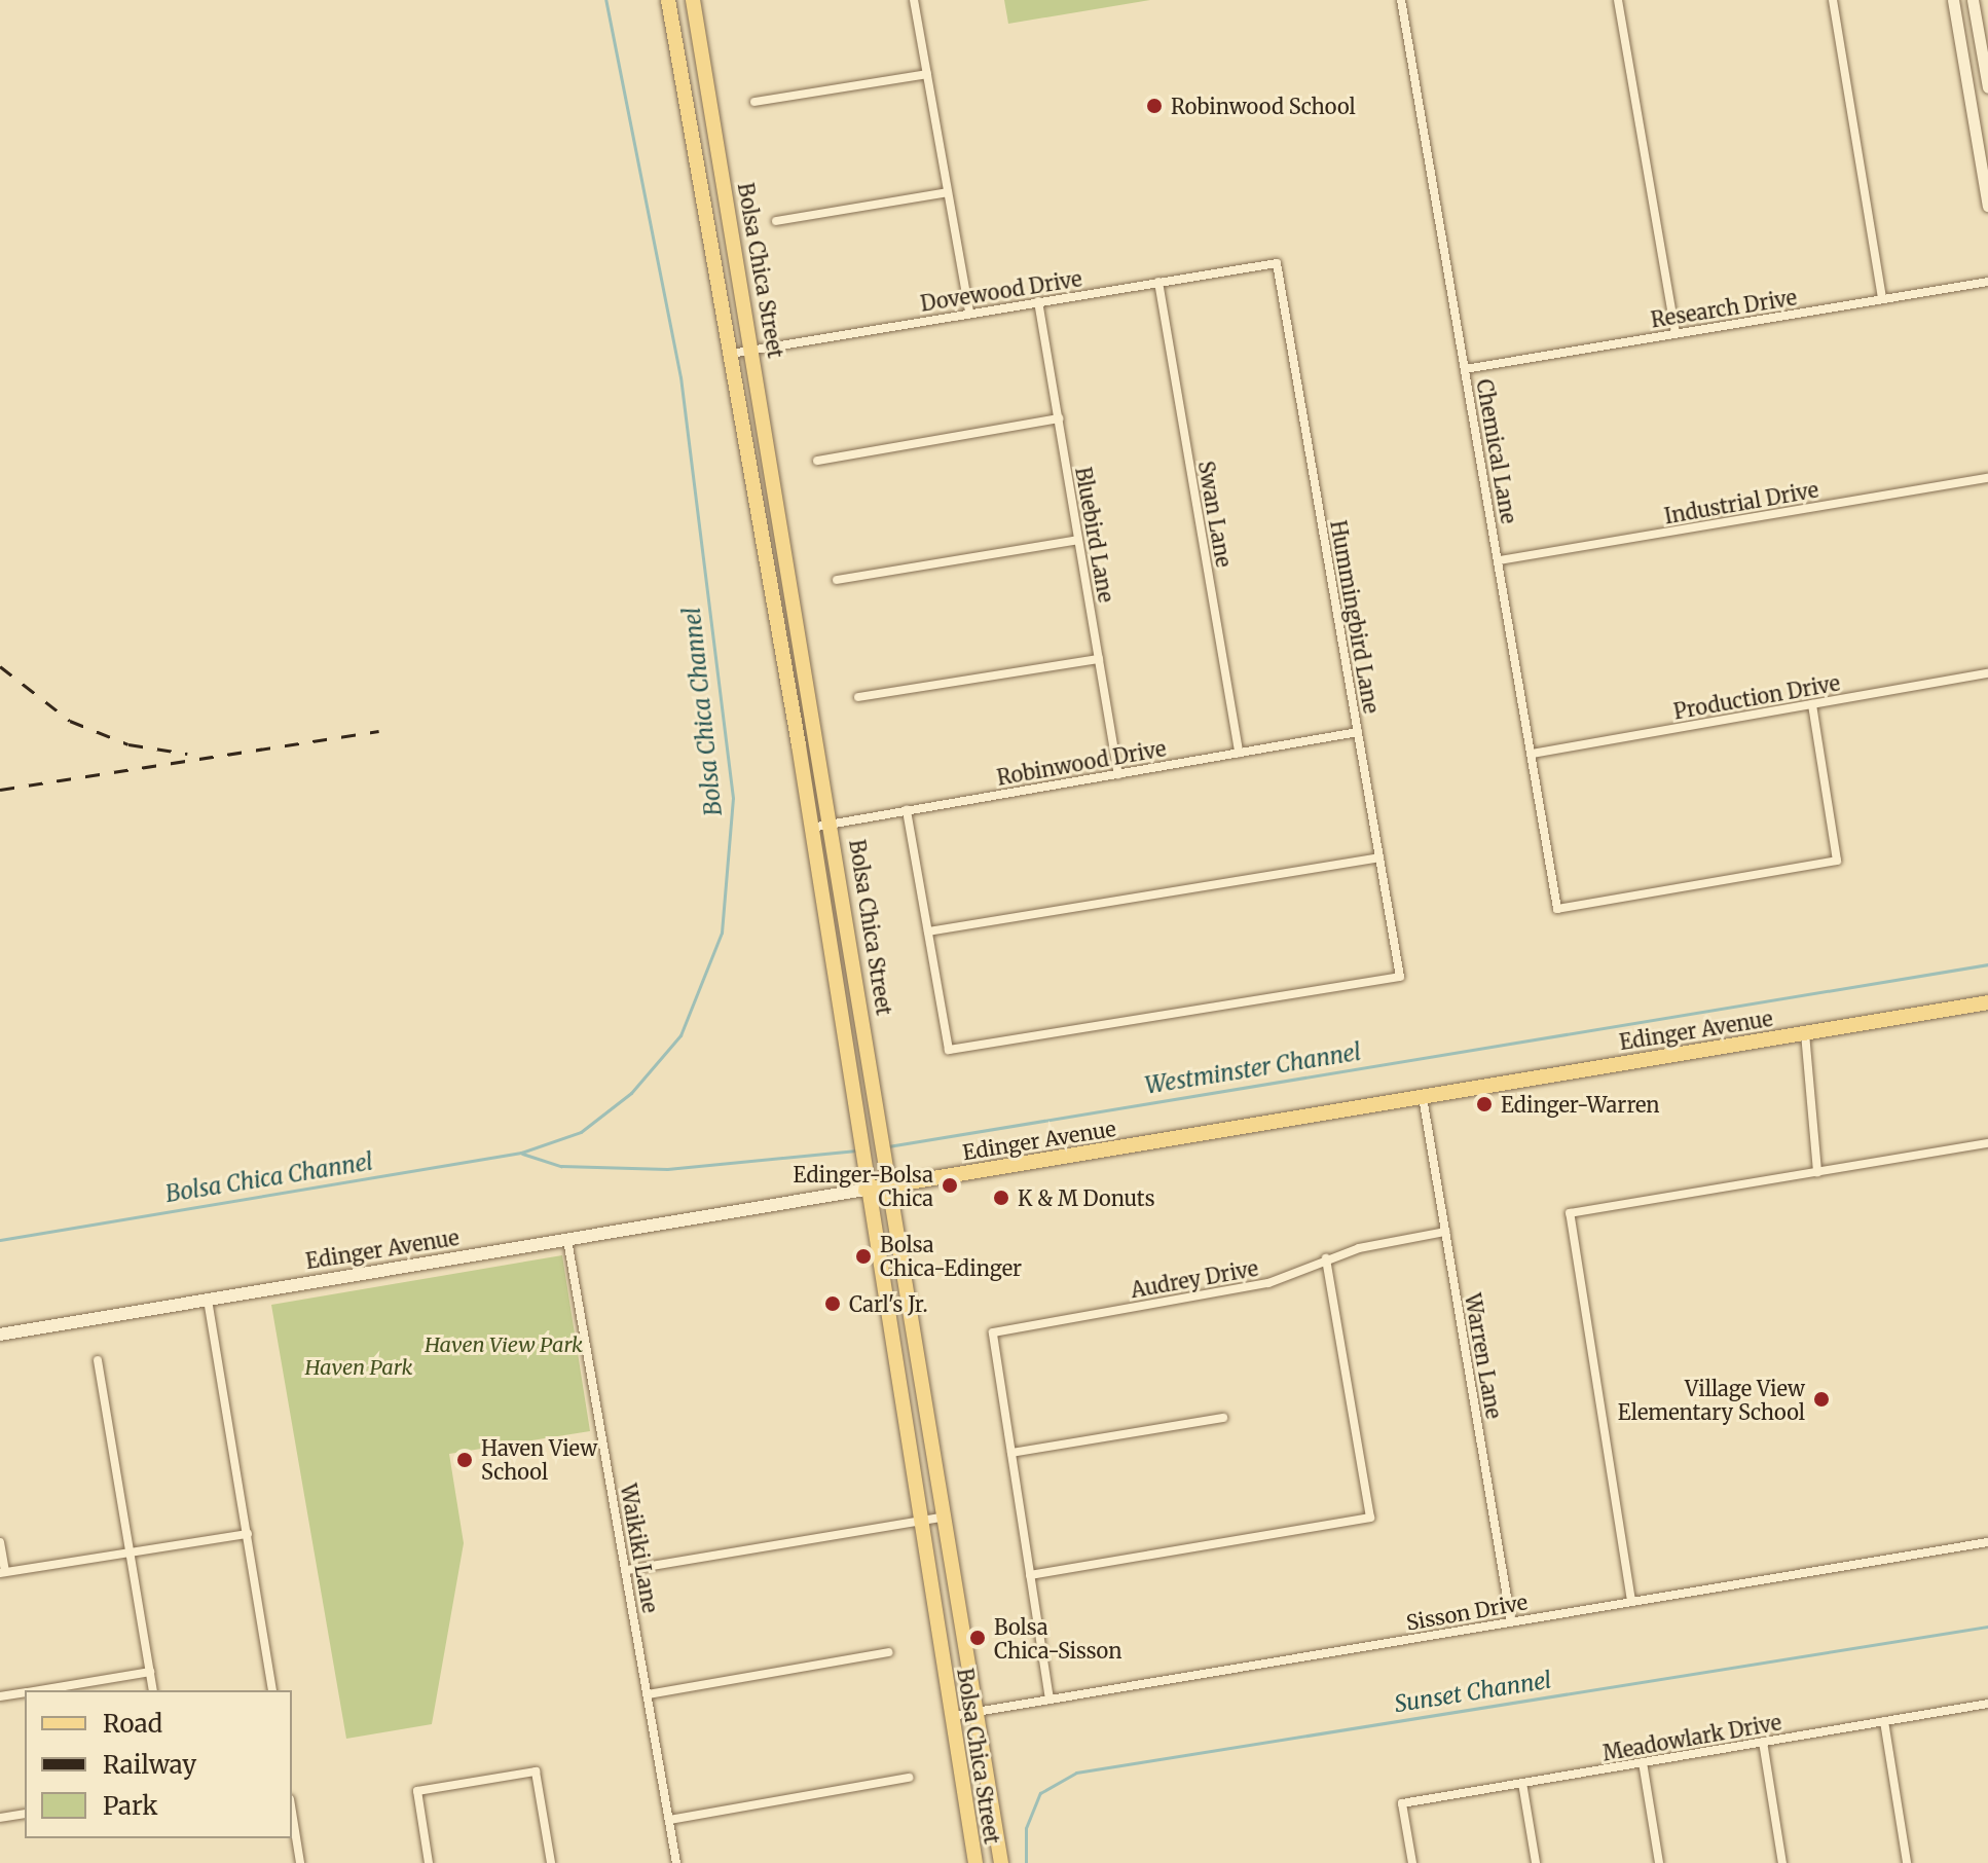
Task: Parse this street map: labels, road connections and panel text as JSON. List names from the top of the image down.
{
  "streets": {
    "main road": ["Bolsa Chica Street", "Edinger Avenue"],
    "street": [
      "Dovewood Drive",
      "Research Drive",
      "Chemical Lane",
      "Industrial Drive",
      "Swan Lane",
      "Bluebird Lane",
      "Hummingbird Lane",
      "Production Drive",
      "Robinwood Drive",
      "Audrey Drive",
      "Warren Lane",
      "Waikiki Lane",
      "Sisson Drive",
      "Meadowlark Drive"
    ]
  },
  "crossings": [
    ["Bolsa Chica Street", "Dovewood Drive"],
    ["Bolsa Chica Street", "Robinwood Drive"],
    ["Bolsa Chica Street", "Edinger Avenue"],
    ["Bolsa Chica Street", "Sisson Drive"],
    ["Dovewood Drive", "Swan Lane"],
    ["Dovewood Drive", "Bluebird Lane"],
    ["Dovewood Drive", "Hummingbird Lane"],
    ["Research Drive", "Chemical Lane"],
    ["Chemical Lane", "Industrial Drive"],
    ["Chemical Lane", "Production Drive"],
    ["Swan Lane", "Robinwood Drive"],
    ["Bluebird Lane", "Robinwood Drive"],
    ["Hummingbird Lane", "Robinwood Drive"],
    ["Edinger Avenue", "Warren Lane"],
    ["Edinger Avenue", "Waikiki Lane"],
    ["Audrey Drive", "Warren Lane"],
    ["Warren Lane", "Sisson Drive"]
  ],
  "water": ["Bolsa Chica Channel", "Westminster Channel", "Sunset Channel"],
  "parks": ["Haven View Park", "Haven Park"],
  "places": [
    "Robinwood School",
    "Edinger-Warren",
    "Edinger-Bolsa Chica",
    "K & M Donuts",
    "Bolsa Chica-Edinger",
    "Carl's Jr.",
    "Village View Elementary School",
    "Haven View School",
    "Bolsa Chica-Sisson"
  ],
  "legend": ["Road", "Railway", "Park"]
}
